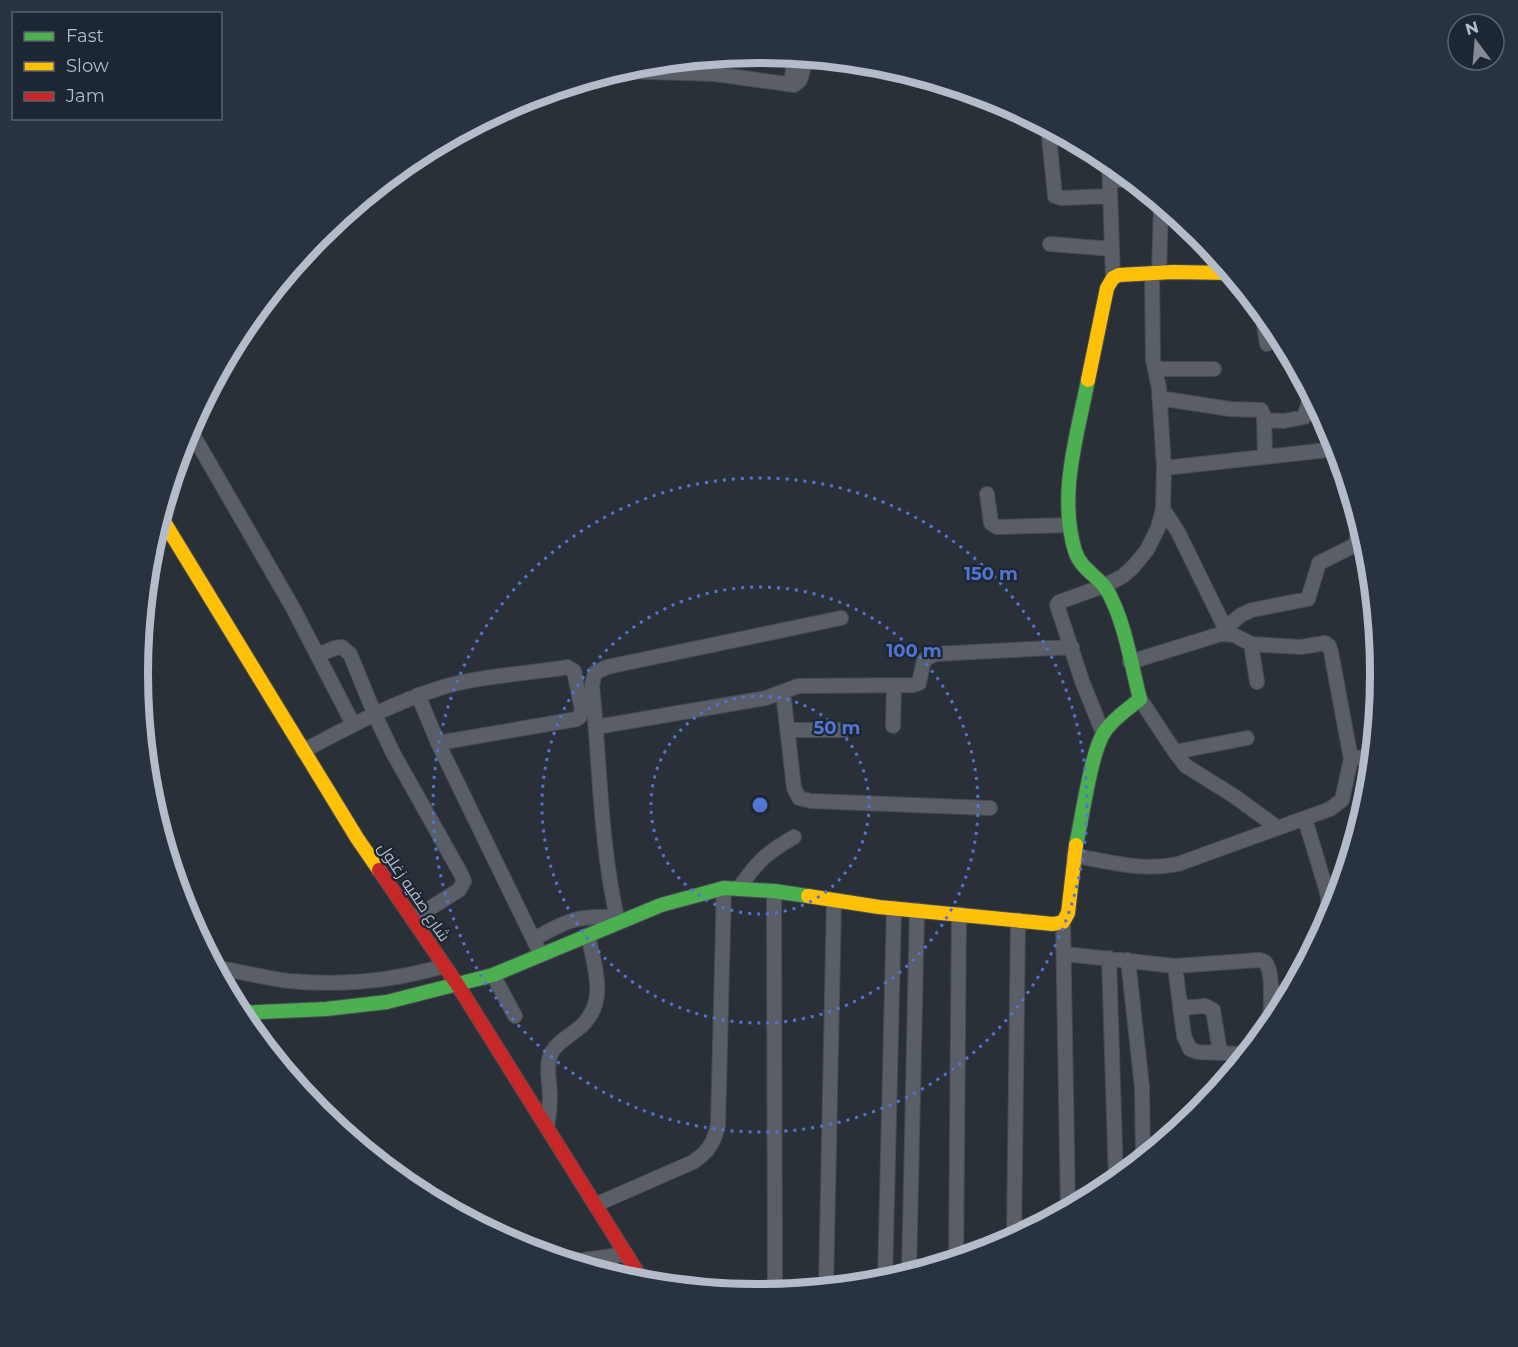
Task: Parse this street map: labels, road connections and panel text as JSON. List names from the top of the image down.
{
  "streets": {
    "street": ["شارع صفيه زغلول"]
  },
  "legend": ["Fast", "Slow", "Jam"],
  "north": "top",
  "rings": ["150 m", "100 m", "50 m"]
}
